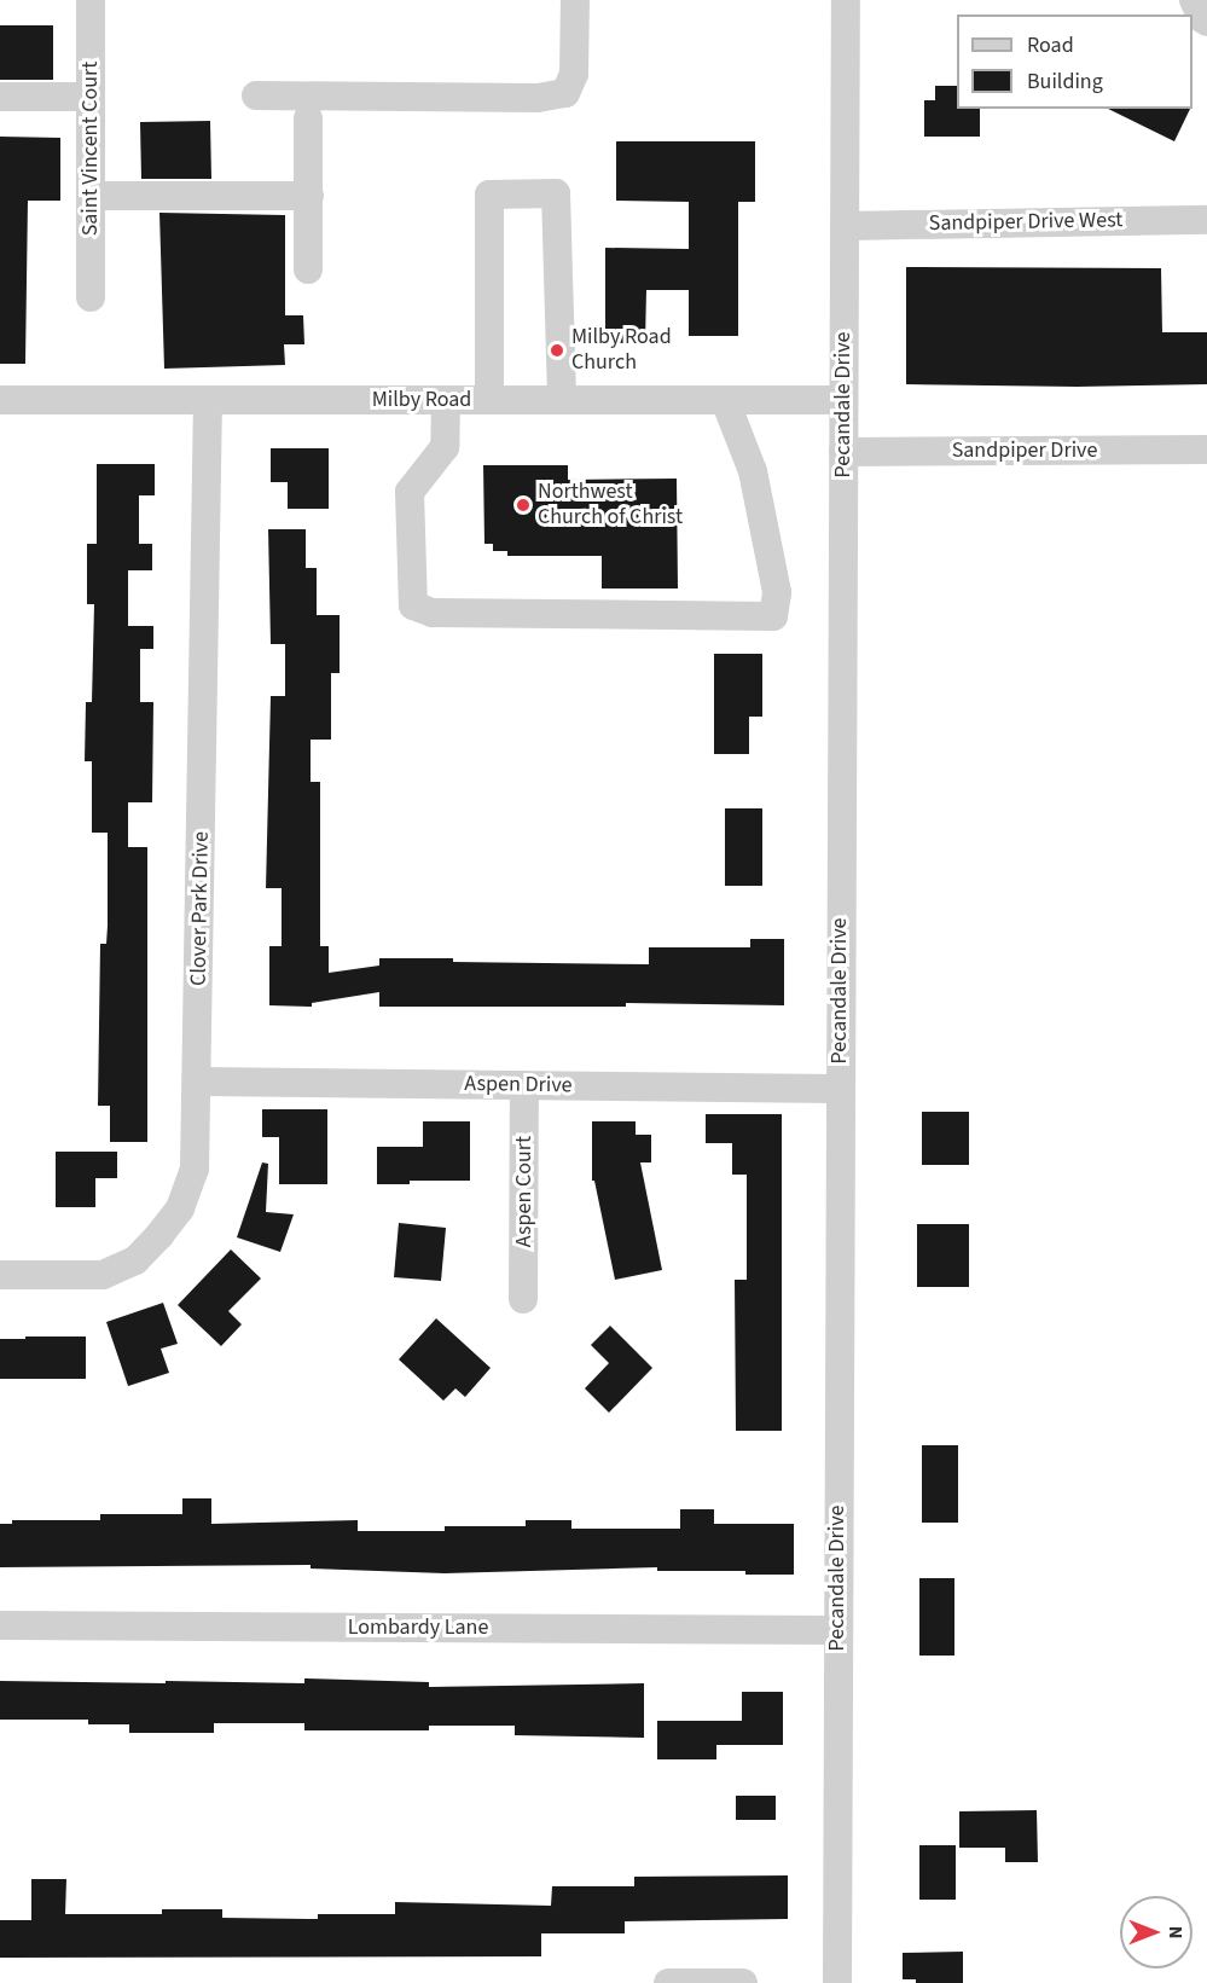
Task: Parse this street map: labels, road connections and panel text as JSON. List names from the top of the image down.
{
  "streets": {
    "street": [
      "Saint Vincent Court",
      "Sandpiper Drive West",
      "Milby Road",
      "Pecandale Drive",
      "Sandpiper Drive",
      "Clover Park Drive",
      "Aspen Drive",
      "Aspen Court",
      "Lombardy Lane"
    ]
  },
  "crossings": [
    ["Sandpiper Drive West", "Pecandale Drive"],
    ["Milby Road", "Pecandale Drive"],
    ["Milby Road", "Clover Park Drive"],
    ["Pecandale Drive", "Sandpiper Drive"],
    ["Pecandale Drive", "Aspen Drive"],
    ["Pecandale Drive", "Lombardy Lane"],
    ["Clover Park Drive", "Aspen Drive"],
    ["Aspen Drive", "Aspen Court"]
  ],
  "places": ["Milby Road Church", "Northwest Church of Christ"],
  "legend": ["Road", "Building"],
  "north": "right"
}
